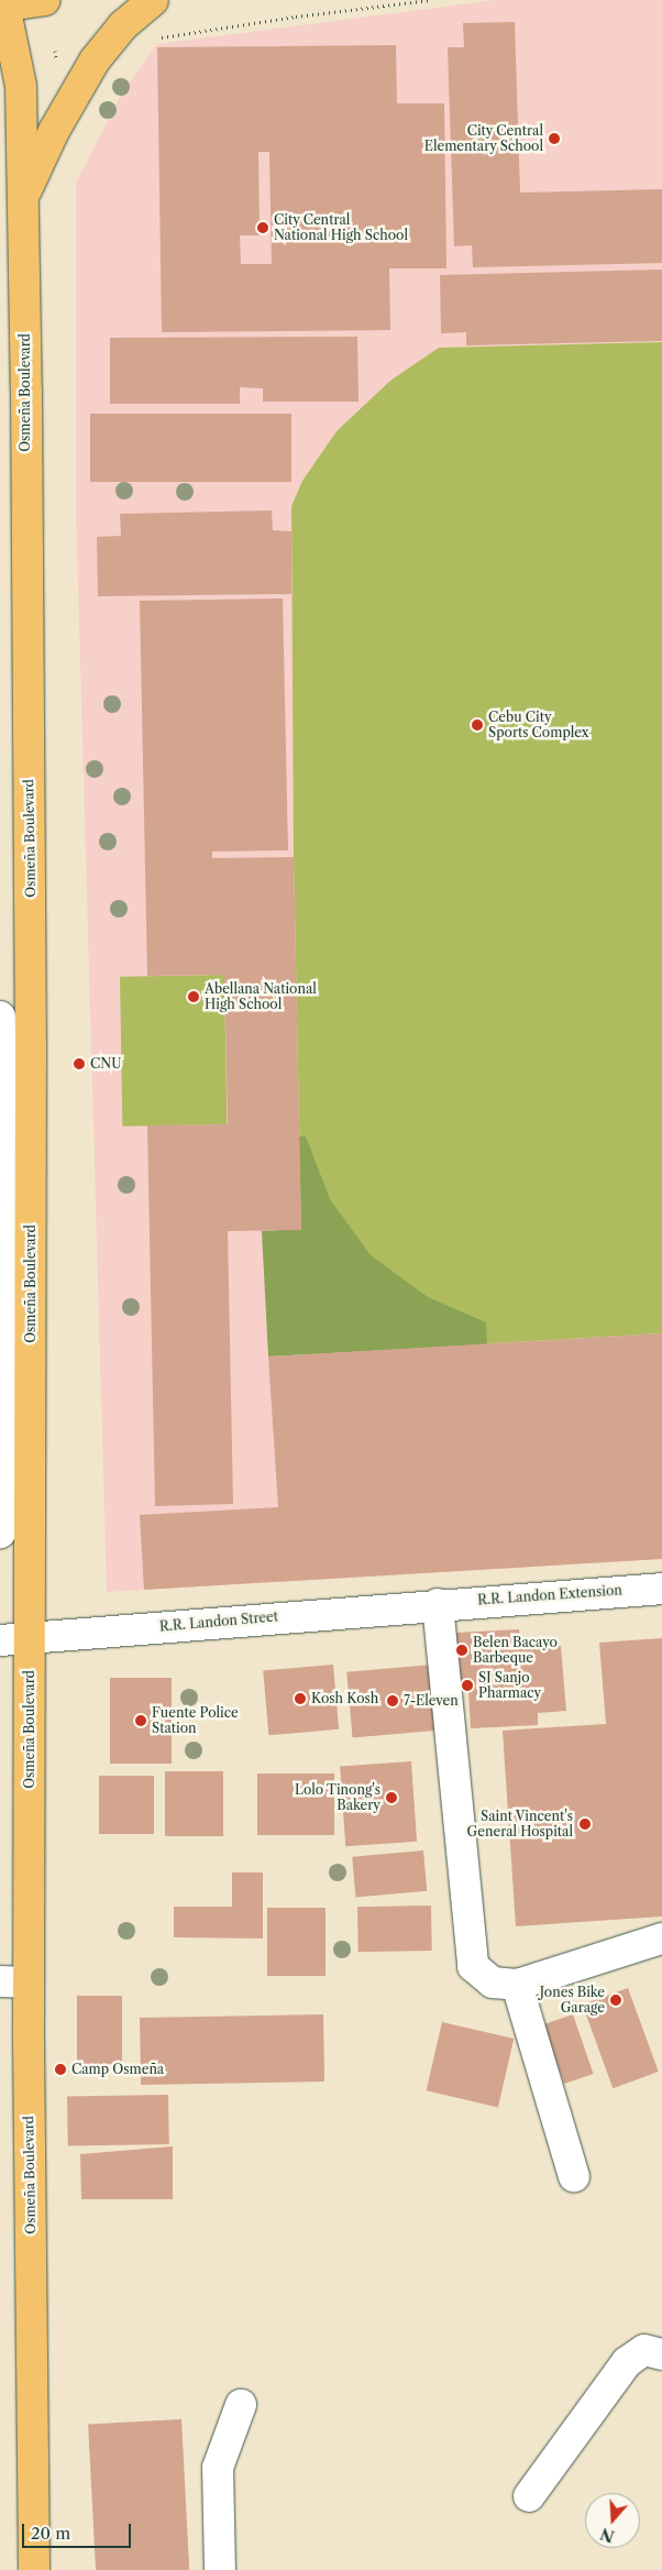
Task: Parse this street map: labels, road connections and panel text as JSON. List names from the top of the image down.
{
  "streets": {
    "main road": ["Osmeña Boulevard"],
    "street": ["R.R. Landon Extension", "R.R. Landon Street"]
  },
  "crossings": [
    ["Osmeña Boulevard", "R.R. Landon Street"],
    ["R.R. Landon Extension", "R.R. Landon Street"]
  ],
  "places": [
    "City Central Elementary School",
    "City Central National High School",
    "Cebu City Sports Complex",
    "Abellana National High School",
    "CNU",
    "Belen Bacayo Barbeque",
    "SJ Sanjo Pharmacy",
    "Kosh Kosh",
    "7-Eleven",
    "Fuente Police Station",
    "Lolo Tinong's Bakery",
    "Saint Vincent's General Hospital",
    "Jones Bike Garage",
    "Camp Osmeña"
  ],
  "scale_bar": "20 m",
  "north": "bottom"
}
